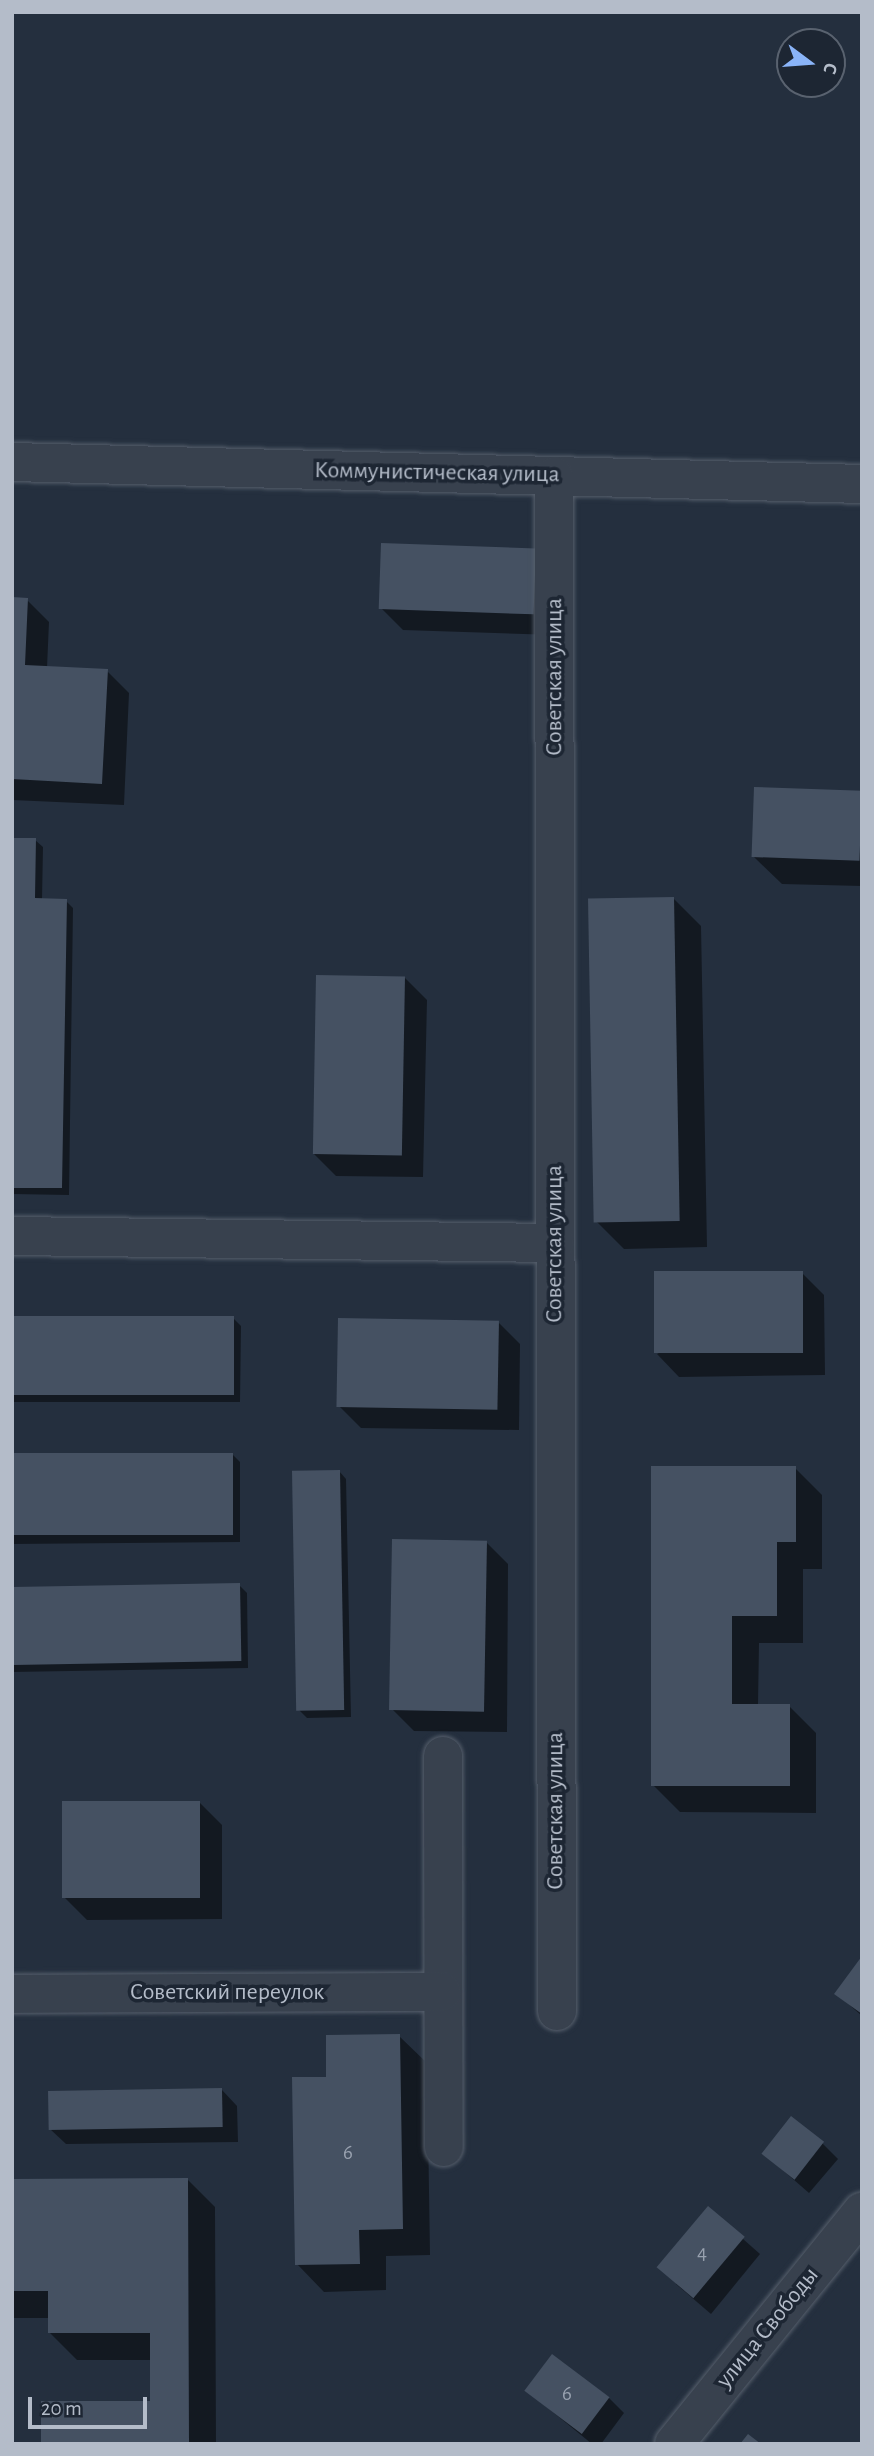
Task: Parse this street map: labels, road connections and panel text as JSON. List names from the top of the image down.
{
  "streets": {
    "street": [
      "Коммунистическая улица",
      "Советская улица",
      "Советский переулок",
      "улица Свободы"
    ]
  },
  "crossings": [
    ["Коммунистическая улица", "Советская улица"]
  ],
  "house_numbers": ["6", "4", "6"],
  "scale_bar": "20 m",
  "north": "right"
}
